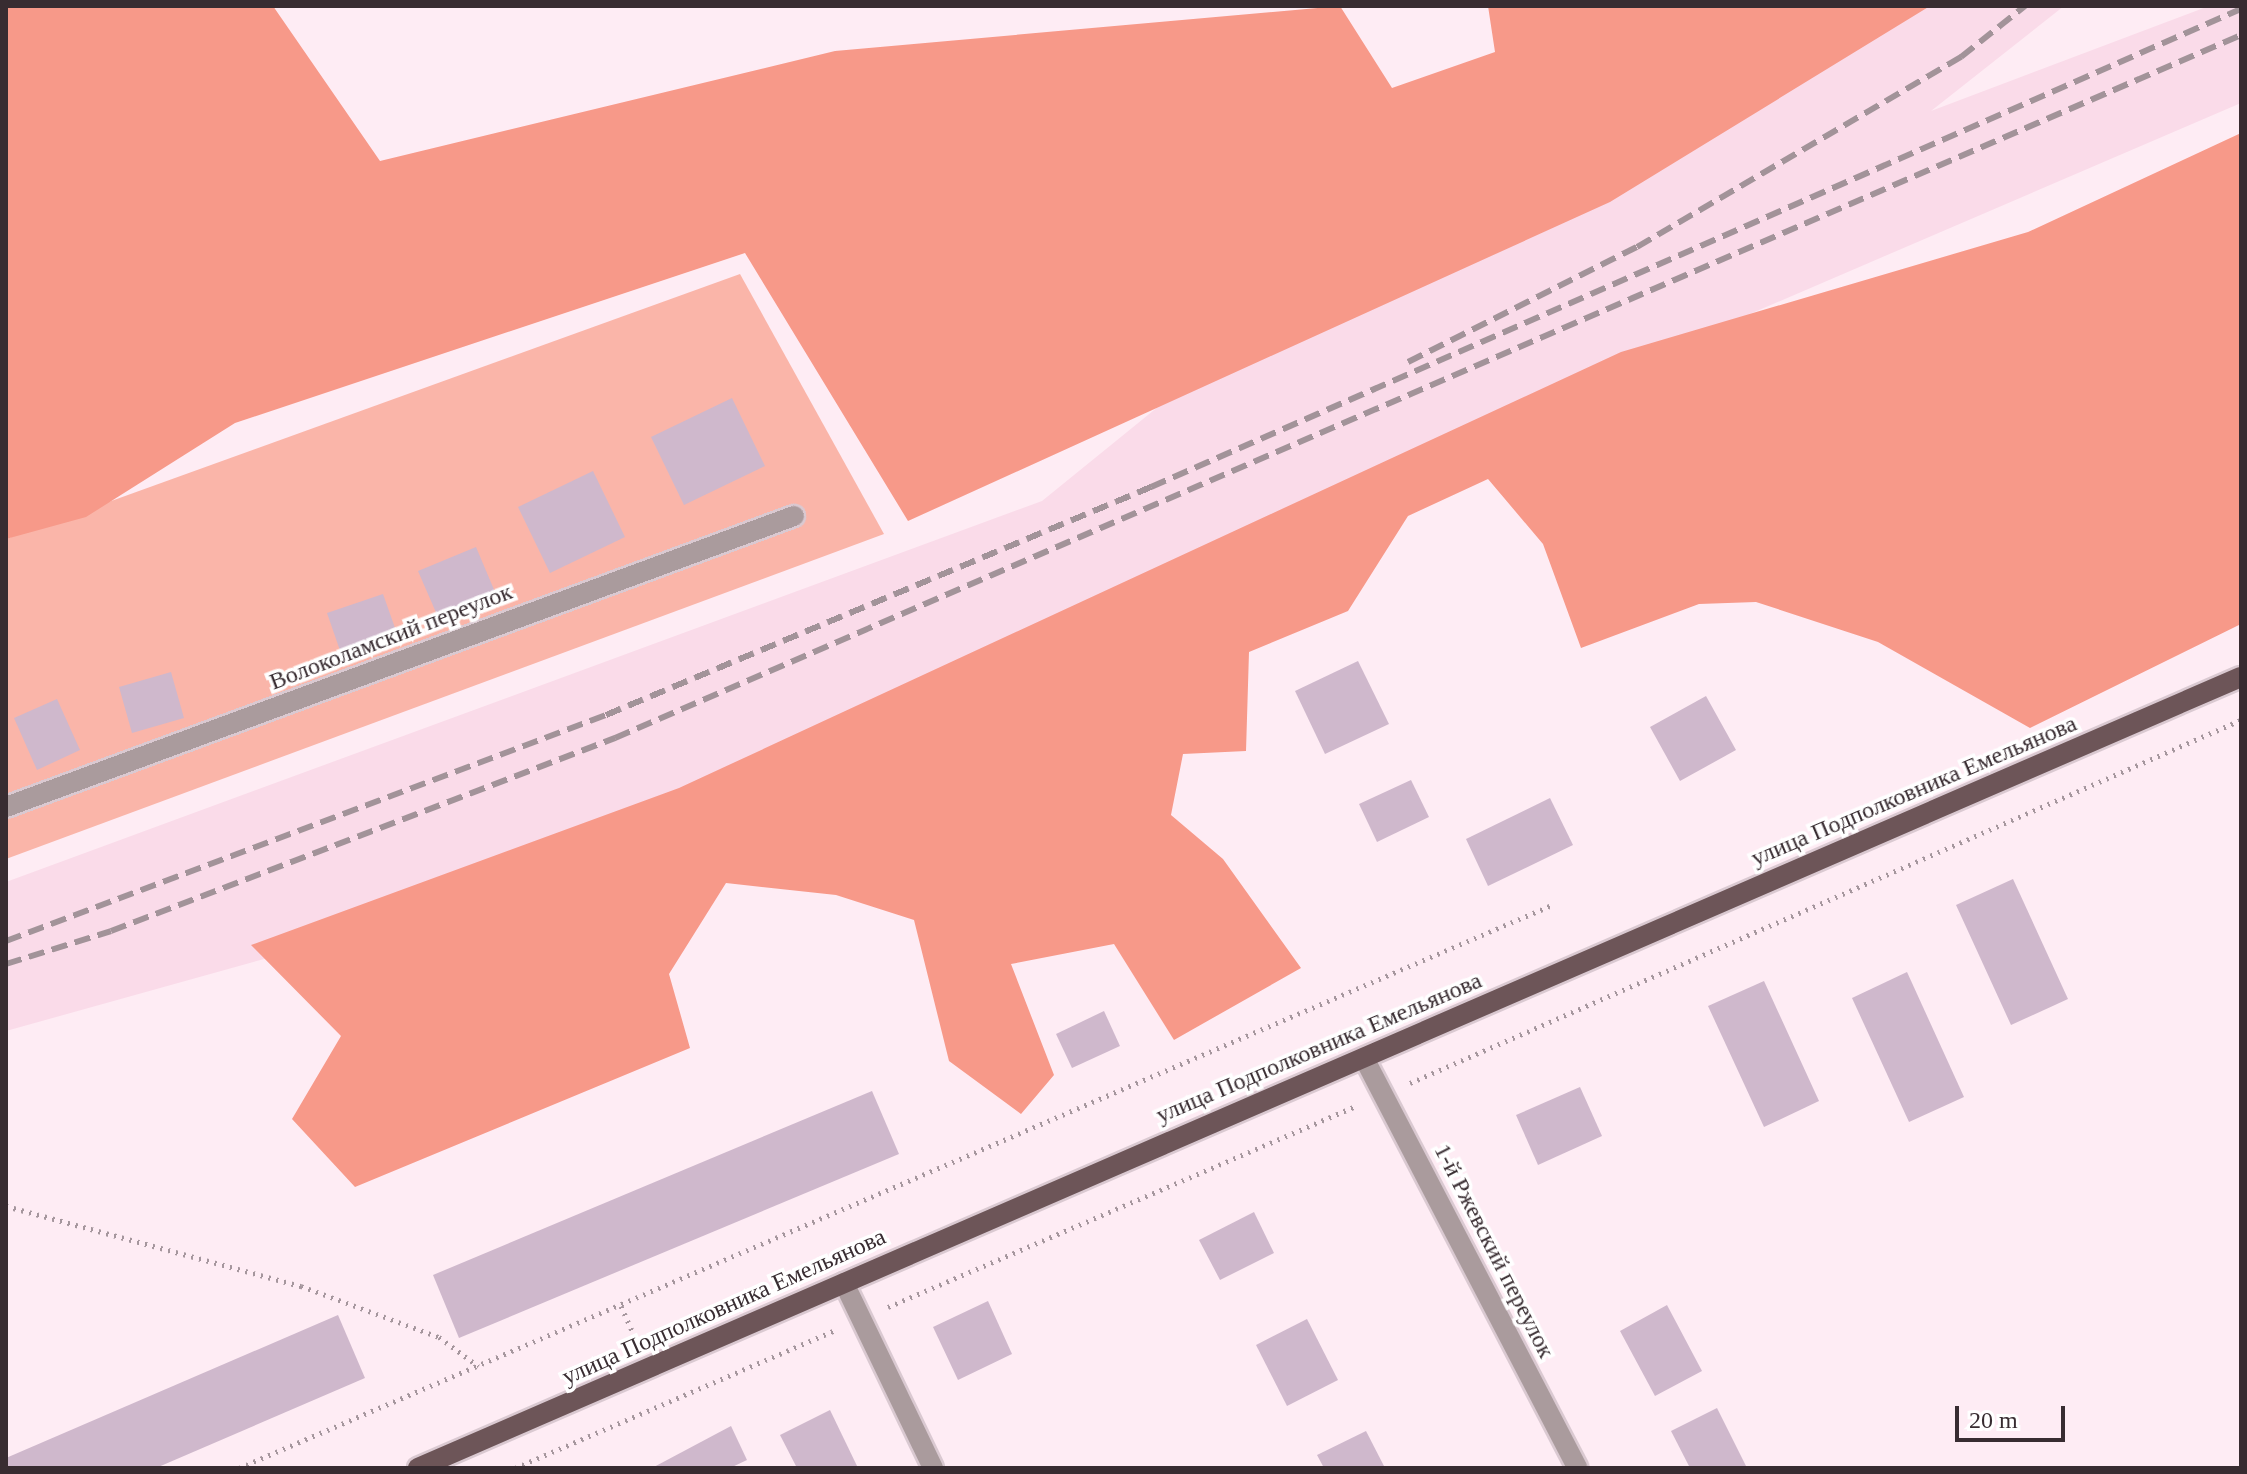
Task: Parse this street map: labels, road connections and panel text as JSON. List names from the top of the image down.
{
  "streets": {
    "main road": ["улица Подполковника Емельянова"],
    "street": ["Волоколамский переулок", "1-й Ржевский переулок"]
  },
  "crossings": [
    ["улица Подполковника Емельянова", "1-й Ржевский переулок"]
  ],
  "scale_bar": "20 m"
}
